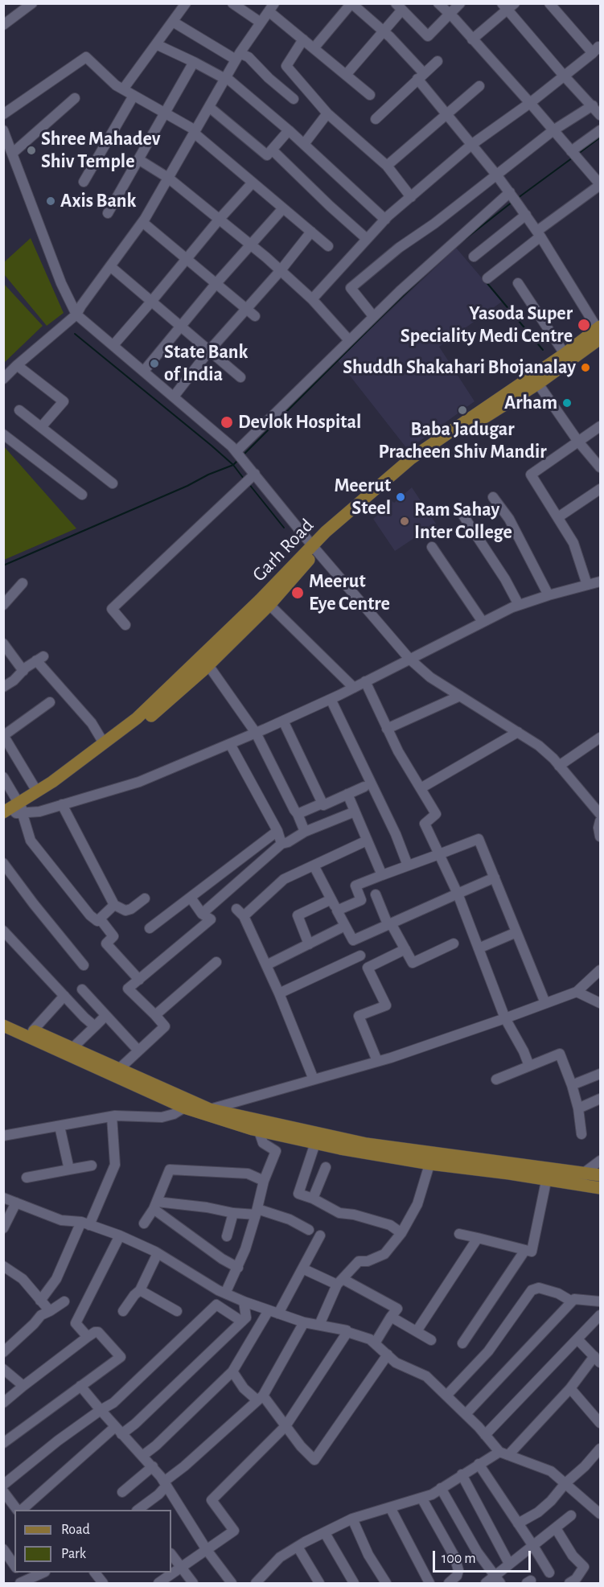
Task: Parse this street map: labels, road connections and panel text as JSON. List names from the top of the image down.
{
  "streets": {
    "main road": ["Garh Road"]
  },
  "places": [
    "Shree Mahadev Shiv Temple",
    "Axis Bank",
    "Yasoda Super Speciality Medi Centre",
    "State Bank of India",
    "Shuddh Shakahari Bhojanalay",
    "Arham",
    "Baba Jadugar Pracheen Shiv Mandir",
    "Devlok Hospital",
    "Meerut Steel",
    "Ram Sahay Inter College",
    "Meerut Eye Centre"
  ],
  "legend": ["Road", "Park"],
  "scale_bar": "100 m"
}
